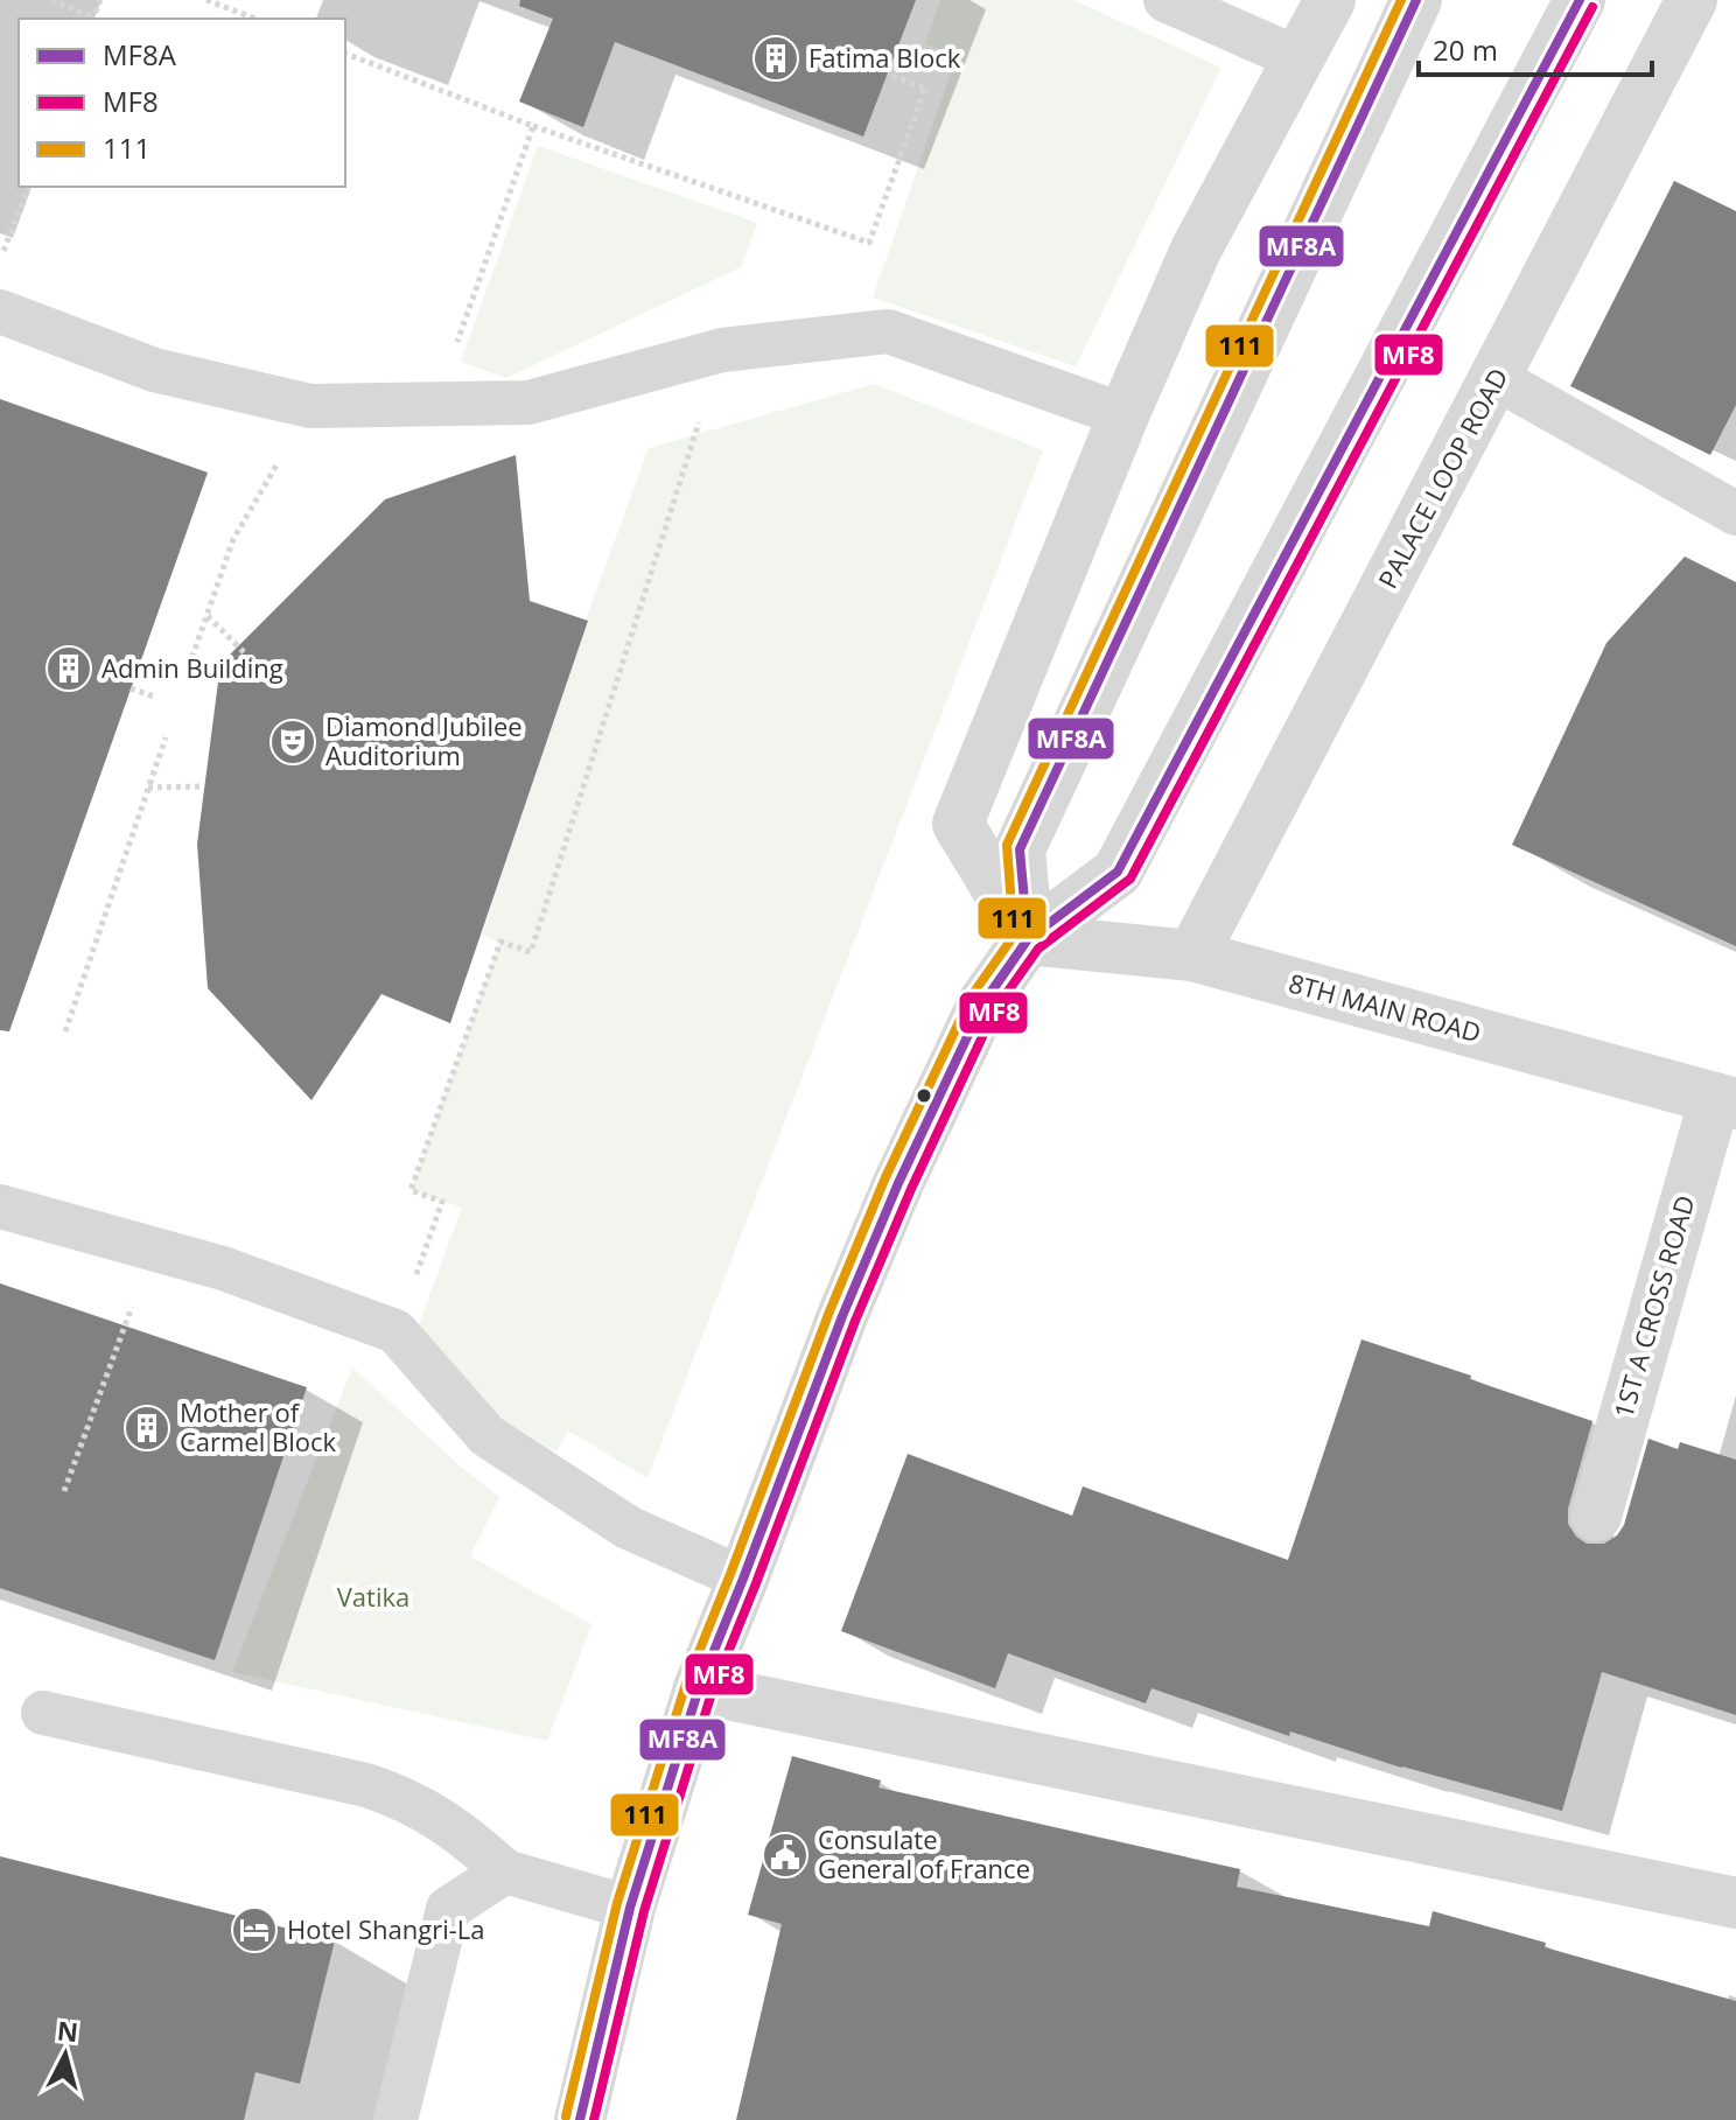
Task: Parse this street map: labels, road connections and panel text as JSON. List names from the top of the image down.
{
  "streets": {
    "street": ["PALACE LOOP ROAD", "8TH MAIN ROAD", "1ST A CROSS ROAD"]
  },
  "crossings": [
    ["PALACE LOOP ROAD", "8TH MAIN ROAD"],
    ["8TH MAIN ROAD", "1ST A CROSS ROAD"]
  ],
  "parks": ["Vatika"],
  "places": {
    "building": ["Fatima Block", "Admin Building", "Mother of Carmel Block"],
    "theatre": ["Diamond Jubilee Auditorium"],
    "public building": ["Consulate General of France"],
    "hotel": ["Hotel Shangri-La"]
  },
  "lines": ["transit line MF8A", "transit line 111", "transit line MF8"],
  "legend": ["MF8A", "MF8", "111"],
  "scale_bar": "20 m",
  "north": "top"
}
